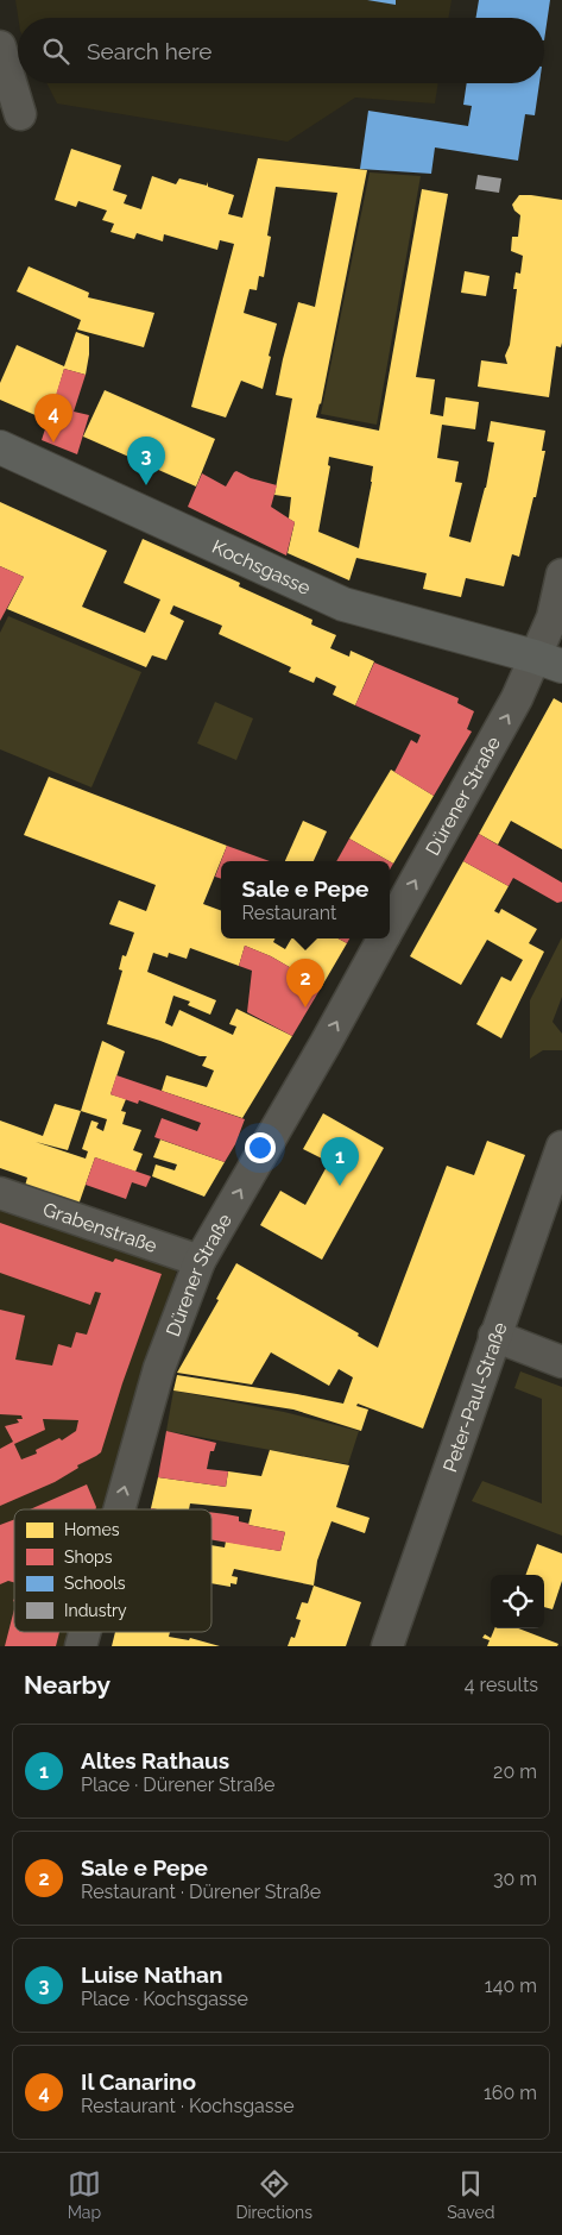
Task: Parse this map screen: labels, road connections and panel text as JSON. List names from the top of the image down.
{
  "streets": {
    "street": [
      "Kochsgasse",
      "Dürener Straße",
      "Grabenstraße",
      "Peter-Paul-Straße"
    ]
  },
  "crossings": [
    ["Kochsgasse", "Dürener Straße"],
    ["Dürener Straße", "Grabenstraße"]
  ],
  "one_way": ["Dürener Straße"],
  "legend": [
    "Homes",
    "Shops",
    "Schools",
    "Industry"
  ],
  "page": {
    "search": "Search here",
    "pins": [
      "4",
      "3",
      "2",
      "1"
    ],
    "popup": ["Sale e Pepe", "Restaurant"],
    "heading": ["Nearby", "4 results"],
    "list": [
      {
        "mark": "1",
        "name": "Altes Rathaus",
        "note": "Place · Dürener Straße",
        "value": "20 m"
      },
      {
        "mark": "2",
        "name": "Sale e Pepe",
        "note": "Restaurant · Dürener Straße",
        "value": "30 m"
      },
      {
        "mark": "3",
        "name": "Luise Nathan",
        "note": "Place · Kochsgasse",
        "value": "140 m"
      },
      {
        "mark": "4",
        "name": "Il Canarino",
        "note": "Restaurant · Kochsgasse",
        "value": "160 m"
      }
    ],
    "nav": ["Map", "Directions", "Saved"]
  }
}
